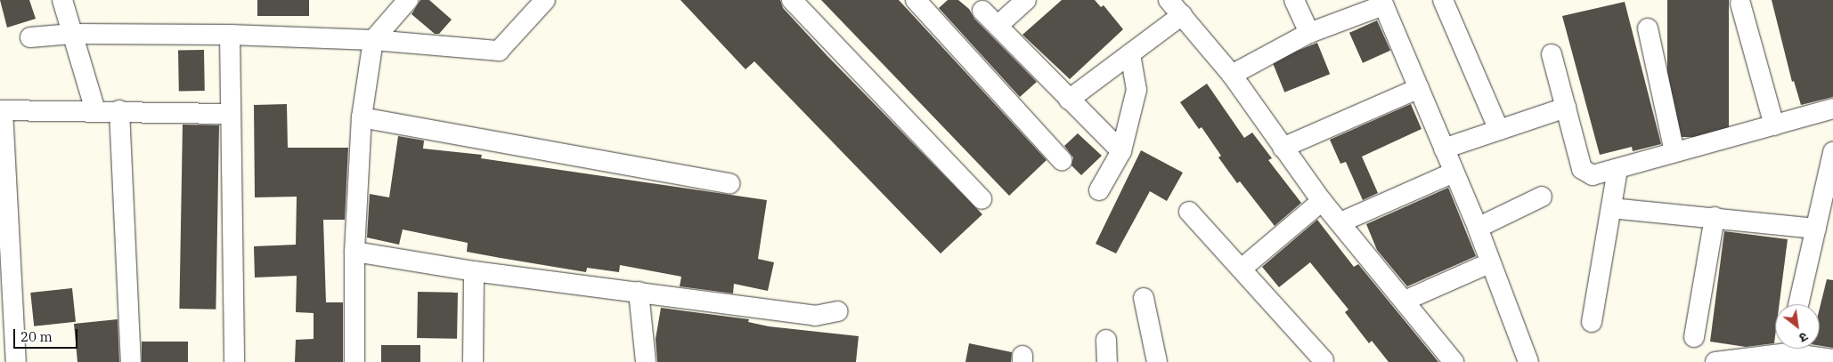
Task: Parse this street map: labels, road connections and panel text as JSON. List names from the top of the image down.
{
  "scale_bar": "20 m",
  "north": "bottom right"
}
